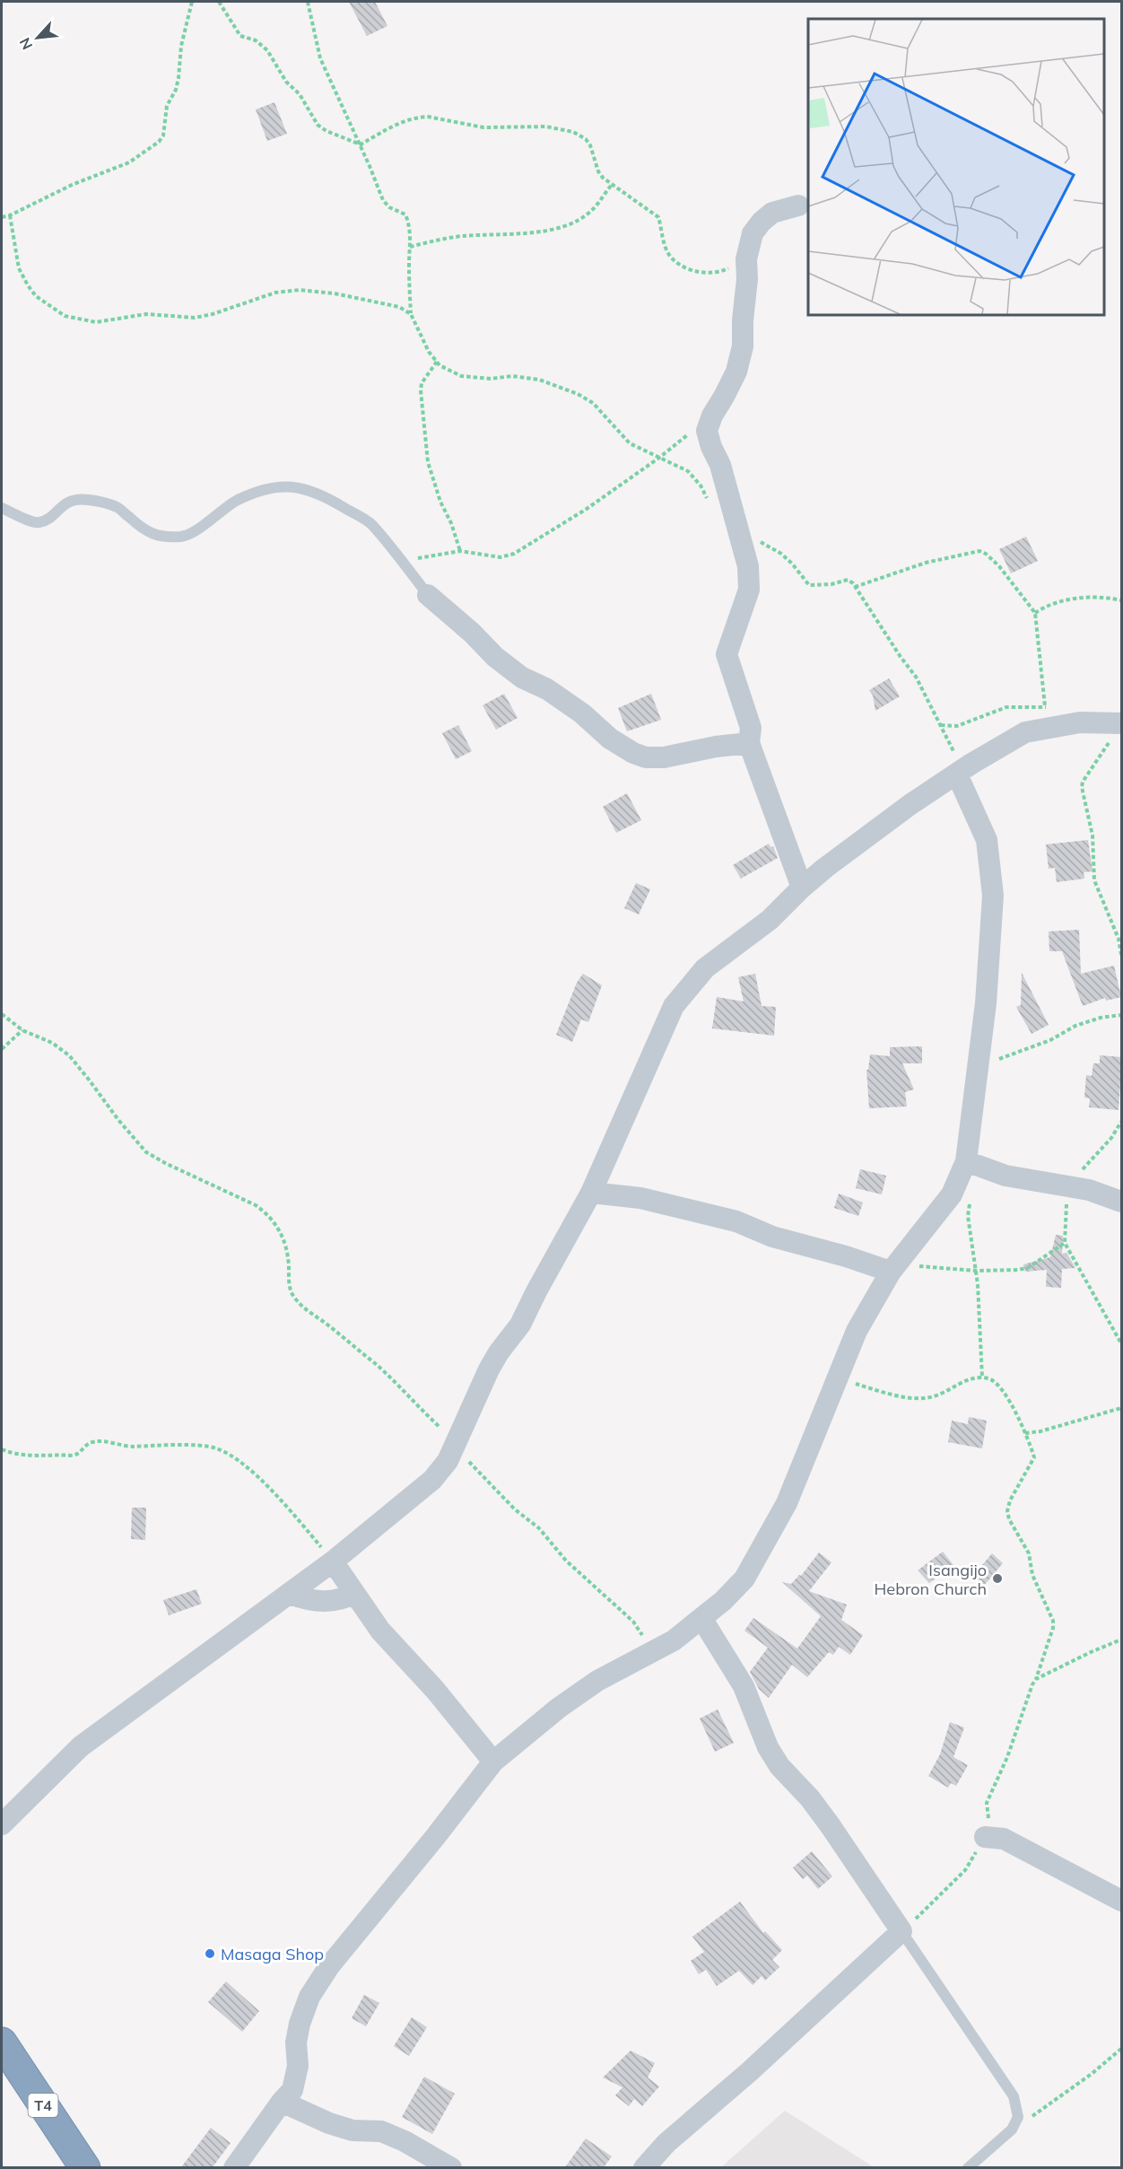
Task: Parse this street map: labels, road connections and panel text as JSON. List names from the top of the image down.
{
  "streets": {
    "highway": ["T4"]
  },
  "places": ["Isangijo Hebron Church", "Masaga Shop"],
  "north": "bottom left"
}
